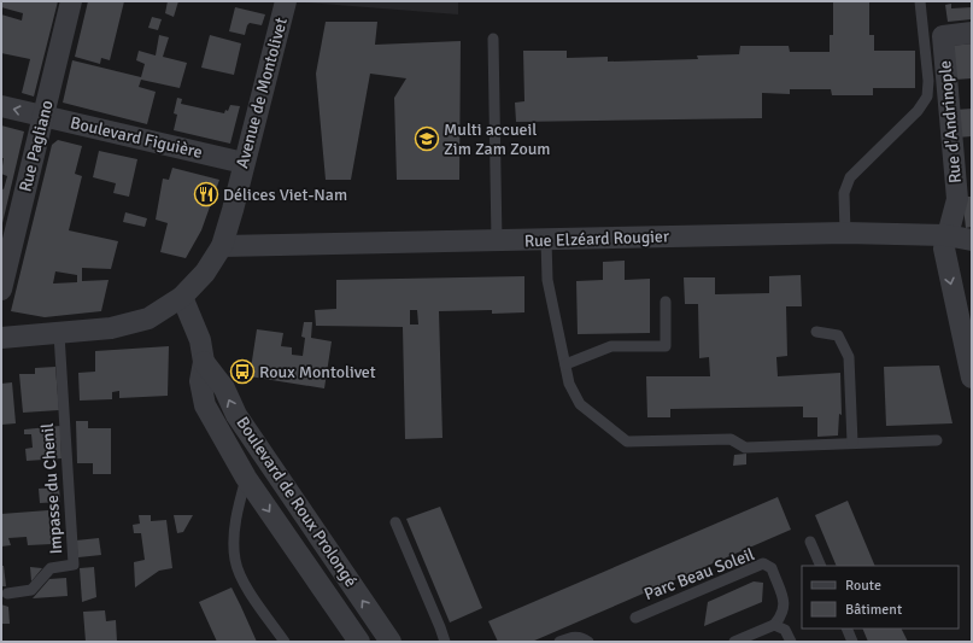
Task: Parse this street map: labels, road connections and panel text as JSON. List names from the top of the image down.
{
  "streets": {
    "street": [
      "Avenue de Montolivet",
      "Rue d'Andrinople",
      "Boulevard Figuière",
      "Rue Pagliano",
      "Rue Elzéard Rougier",
      "Boulevard de Roux Prolongé"
    ],
    "lane": ["Impasse du Chenil", "Parc Beau Soleil"]
  },
  "crossings": [
    ["Avenue de Montolivet", "Boulevard Figuière"],
    ["Avenue de Montolivet", "Rue Elzéard Rougier"],
    ["Avenue de Montolivet", "Impasse du Chenil"],
    ["Avenue de Montolivet", "Boulevard de Roux Prolongé"],
    ["Rue d'Andrinople", "Rue Elzéard Rougier"],
    ["Boulevard Figuière", "Rue Pagliano"]
  ],
  "places": {
    "school or university": ["Multi accueil Zim Zam Zoum"],
    "restaurant": ["Délices Viet-Nam"],
    "bus stop": ["Roux Montolivet"]
  },
  "legend": ["Route", "Bâtiment"]
}
